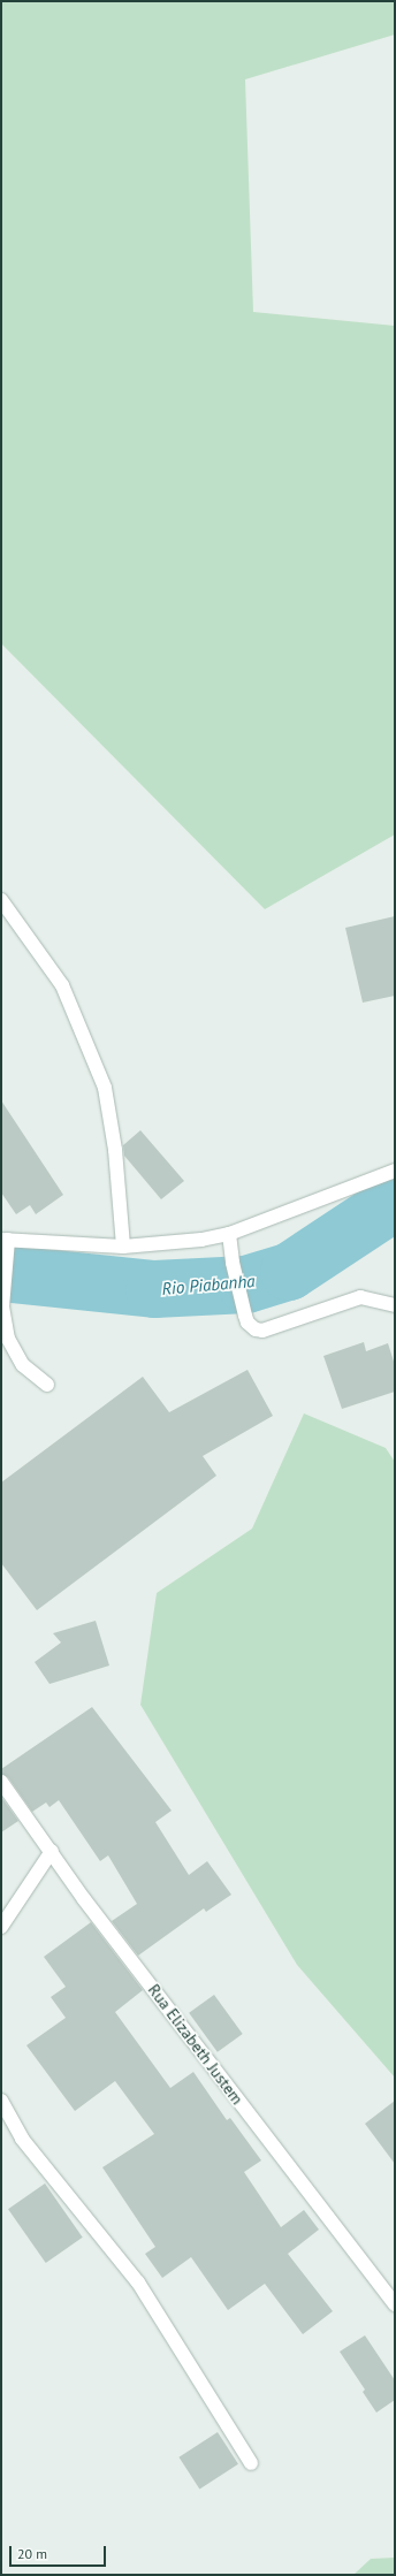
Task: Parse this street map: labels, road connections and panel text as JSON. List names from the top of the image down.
{
  "streets": {
    "street": ["Rua Elizabeth Justem"]
  },
  "water": ["Rio Piabanha"],
  "scale_bar": "20 m"
}
